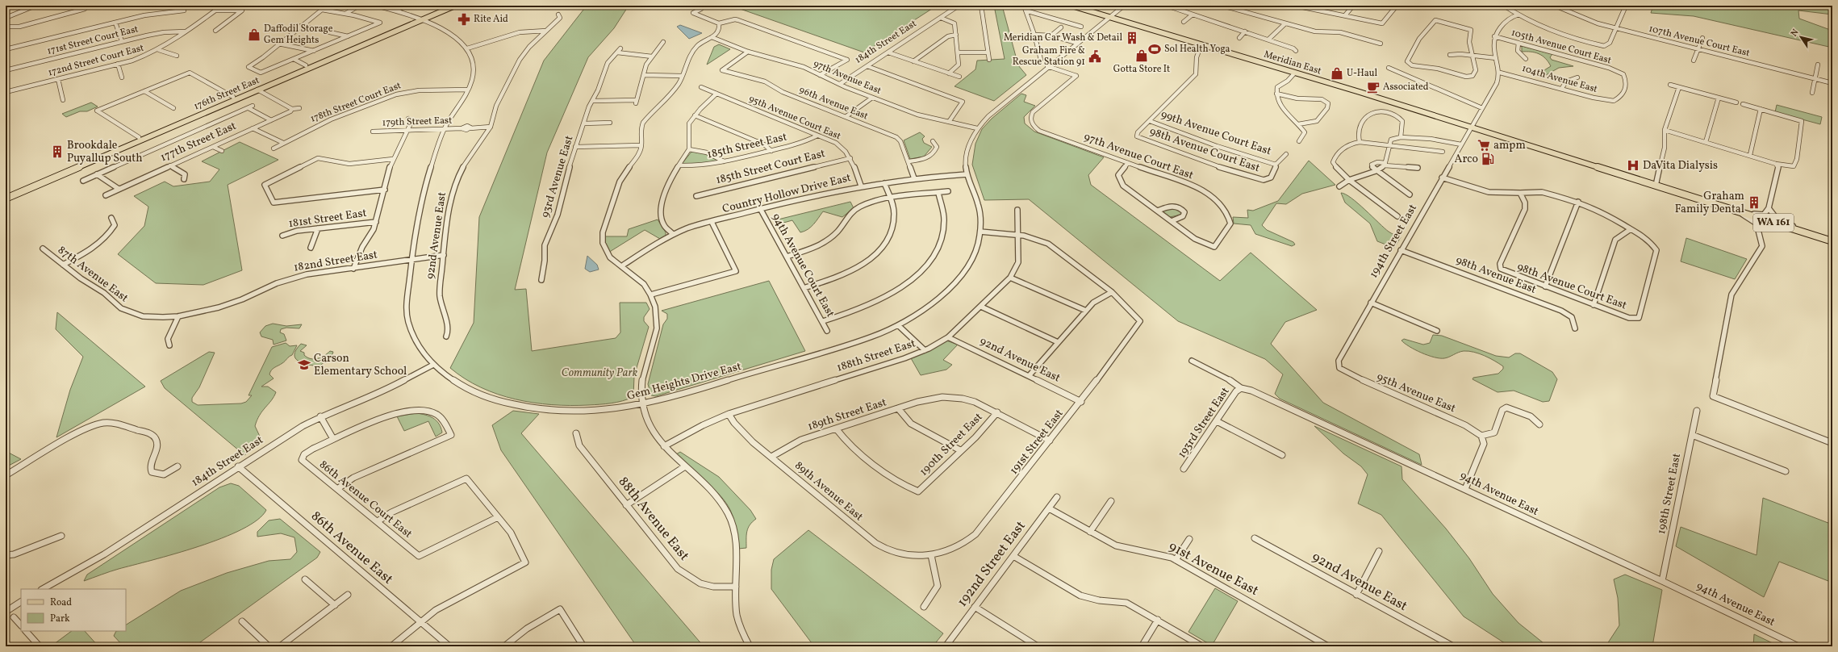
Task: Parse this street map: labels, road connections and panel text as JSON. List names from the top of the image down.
{
  "streets": {
    "main road": ["Meridian East", "176th Street East", "WA 161"],
    "street": [
      "171st Street Court East",
      "107th Avenue Court East",
      "184th Street East",
      "105th Avenue Court East",
      "172nd Street Court East",
      "97th Avenue East",
      "104th Avenue East",
      "178th Street Court East",
      "96th Avenue East",
      "95th Avenue Court East",
      "179th Street East",
      "99th Avenue Court East",
      "177th Street East",
      "185th Street East",
      "98th Avenue Court East",
      "97th Avenue Court East",
      "185th Street Court East",
      "93rd Avenue East",
      "Country Hollow Drive East",
      "181st Street East",
      "92nd Avenue East",
      "194th Street East",
      "182nd Street East",
      "94th Avenue Court East",
      "87th Avenue East",
      "98th Avenue East",
      "188th Street East",
      "Gem Heights Drive East",
      "95th Avenue East",
      "189th Street East",
      "193rd Street East",
      "191st Street East",
      "190th Street East",
      "89th Avenue East",
      "94th Avenue East",
      "198th Street East",
      "86th Avenue Court East",
      "88th Avenue East",
      "86th Avenue East",
      "192nd Street East",
      "91st Avenue East"
    ]
  },
  "crossings": [
    ["171st Street Court East", "172nd Street Court East"],
    ["184th Street East", "97th Avenue East"],
    ["184th Street East", "Gem Heights Drive East"],
    ["184th Street East", "86th Avenue East"],
    ["105th Avenue Court East", "104th Avenue East"],
    ["Meridian East", "WA 161"],
    ["Meridian East", "194th Street East"],
    ["Meridian East", "Gem Heights Drive East"],
    ["97th Avenue East", "96th Avenue East"],
    ["97th Avenue East", "Gem Heights Drive East"],
    ["104th Avenue East", "194th Street East"],
    ["176th Street East", "Gem Heights Drive East"],
    ["178th Street Court East", "Gem Heights Drive East"],
    ["96th Avenue East", "Country Hollow Drive East"],
    ["95th Avenue Court East", "185th Street East"],
    ["95th Avenue Court East", "185th Street Court East"],
    ["95th Avenue Court East", "Country Hollow Drive East"],
    ["179th Street East", "92nd Avenue East"],
    ["179th Street East", "Gem Heights Drive East"],
    ["99th Avenue Court East", "98th Avenue Court East"],
    ["97th Avenue Court East", "Gem Heights Drive East"],
    ["Country Hollow Drive East", "94th Avenue Court East"],
    ["Country Hollow Drive East", "Gem Heights Drive East"],
    ["WA 161", "Gem Heights Drive East"],
    ["92nd Avenue East", "182nd Street East"],
    ["92nd Avenue East", "188th Street East"],
    ["92nd Avenue East", "191st Street East"],
    ["194th Street East", "98th Avenue East"],
    ["194th Street East", "95th Avenue East"],
    ["182nd Street East", "87th Avenue East"],
    ["182nd Street East", "Gem Heights Drive East"],
    ["188th Street East", "89th Avenue East"],
    ["189th Street East", "191st Street East"],
    ["189th Street East", "190th Street East"],
    ["189th Street East", "89th Avenue East"],
    ["193rd Street East", "94th Avenue East"],
    ["191st Street East", "89th Avenue East"],
    ["94th Avenue East", "198th Street East"],
    ["192nd Street East", "91st Avenue East"]
  ],
  "parks": ["Community Park"],
  "places": {
    "pharmacy": ["Rite Aid"],
    "shop": ["Daffodil Storage Gem Heights", "Gotta Store It", "U-Haul"],
    "building": ["Meridian Car Wash & Detail", "Brookdale Puyallup South", "Graham Family Dental"],
    "sports": ["Sol Health Yoga"],
    "public building": ["Graham Fire & Rescue Station 91"],
    "cafe": ["Associated"],
    "supermarket": ["ampm"],
    "fuel station": ["Arco"],
    "hospital": ["DaVita Dialysis"],
    "school or university": ["Carson Elementary School"]
  },
  "legend": ["Road", "Park"],
  "north": "top left"
}
